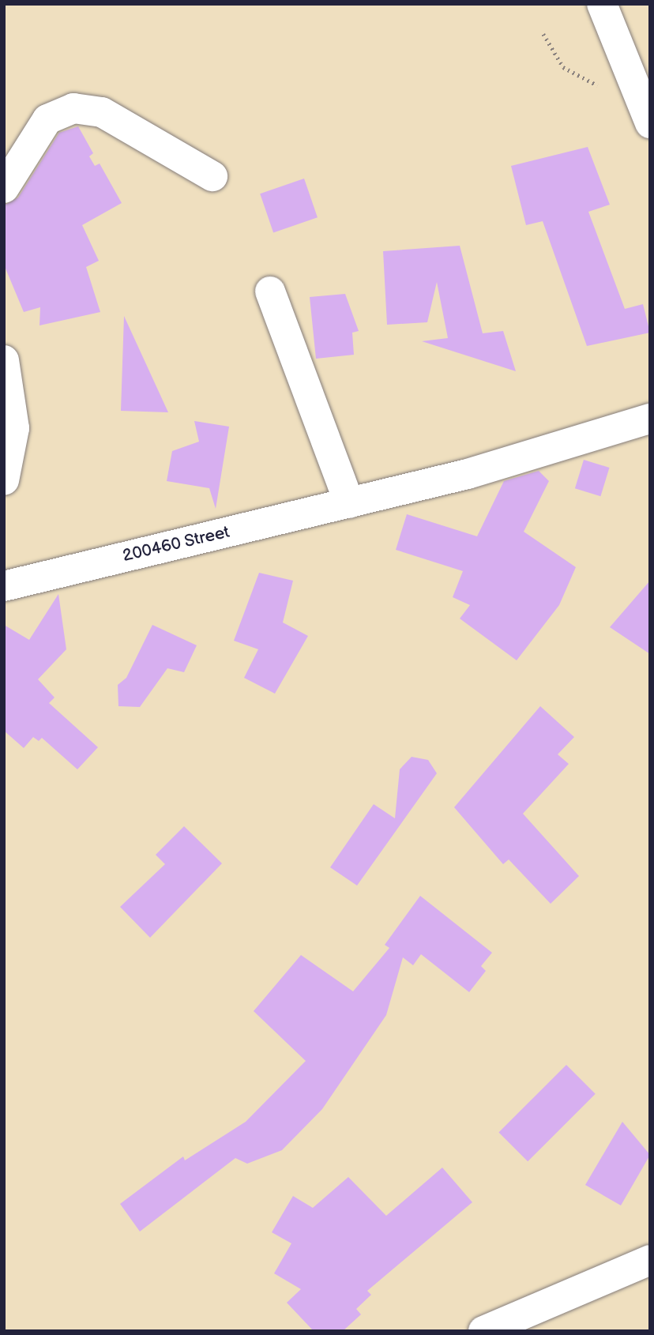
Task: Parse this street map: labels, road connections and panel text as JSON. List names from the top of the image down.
{
  "streets": {
    "street": ["200460 Street"]
  }
}
